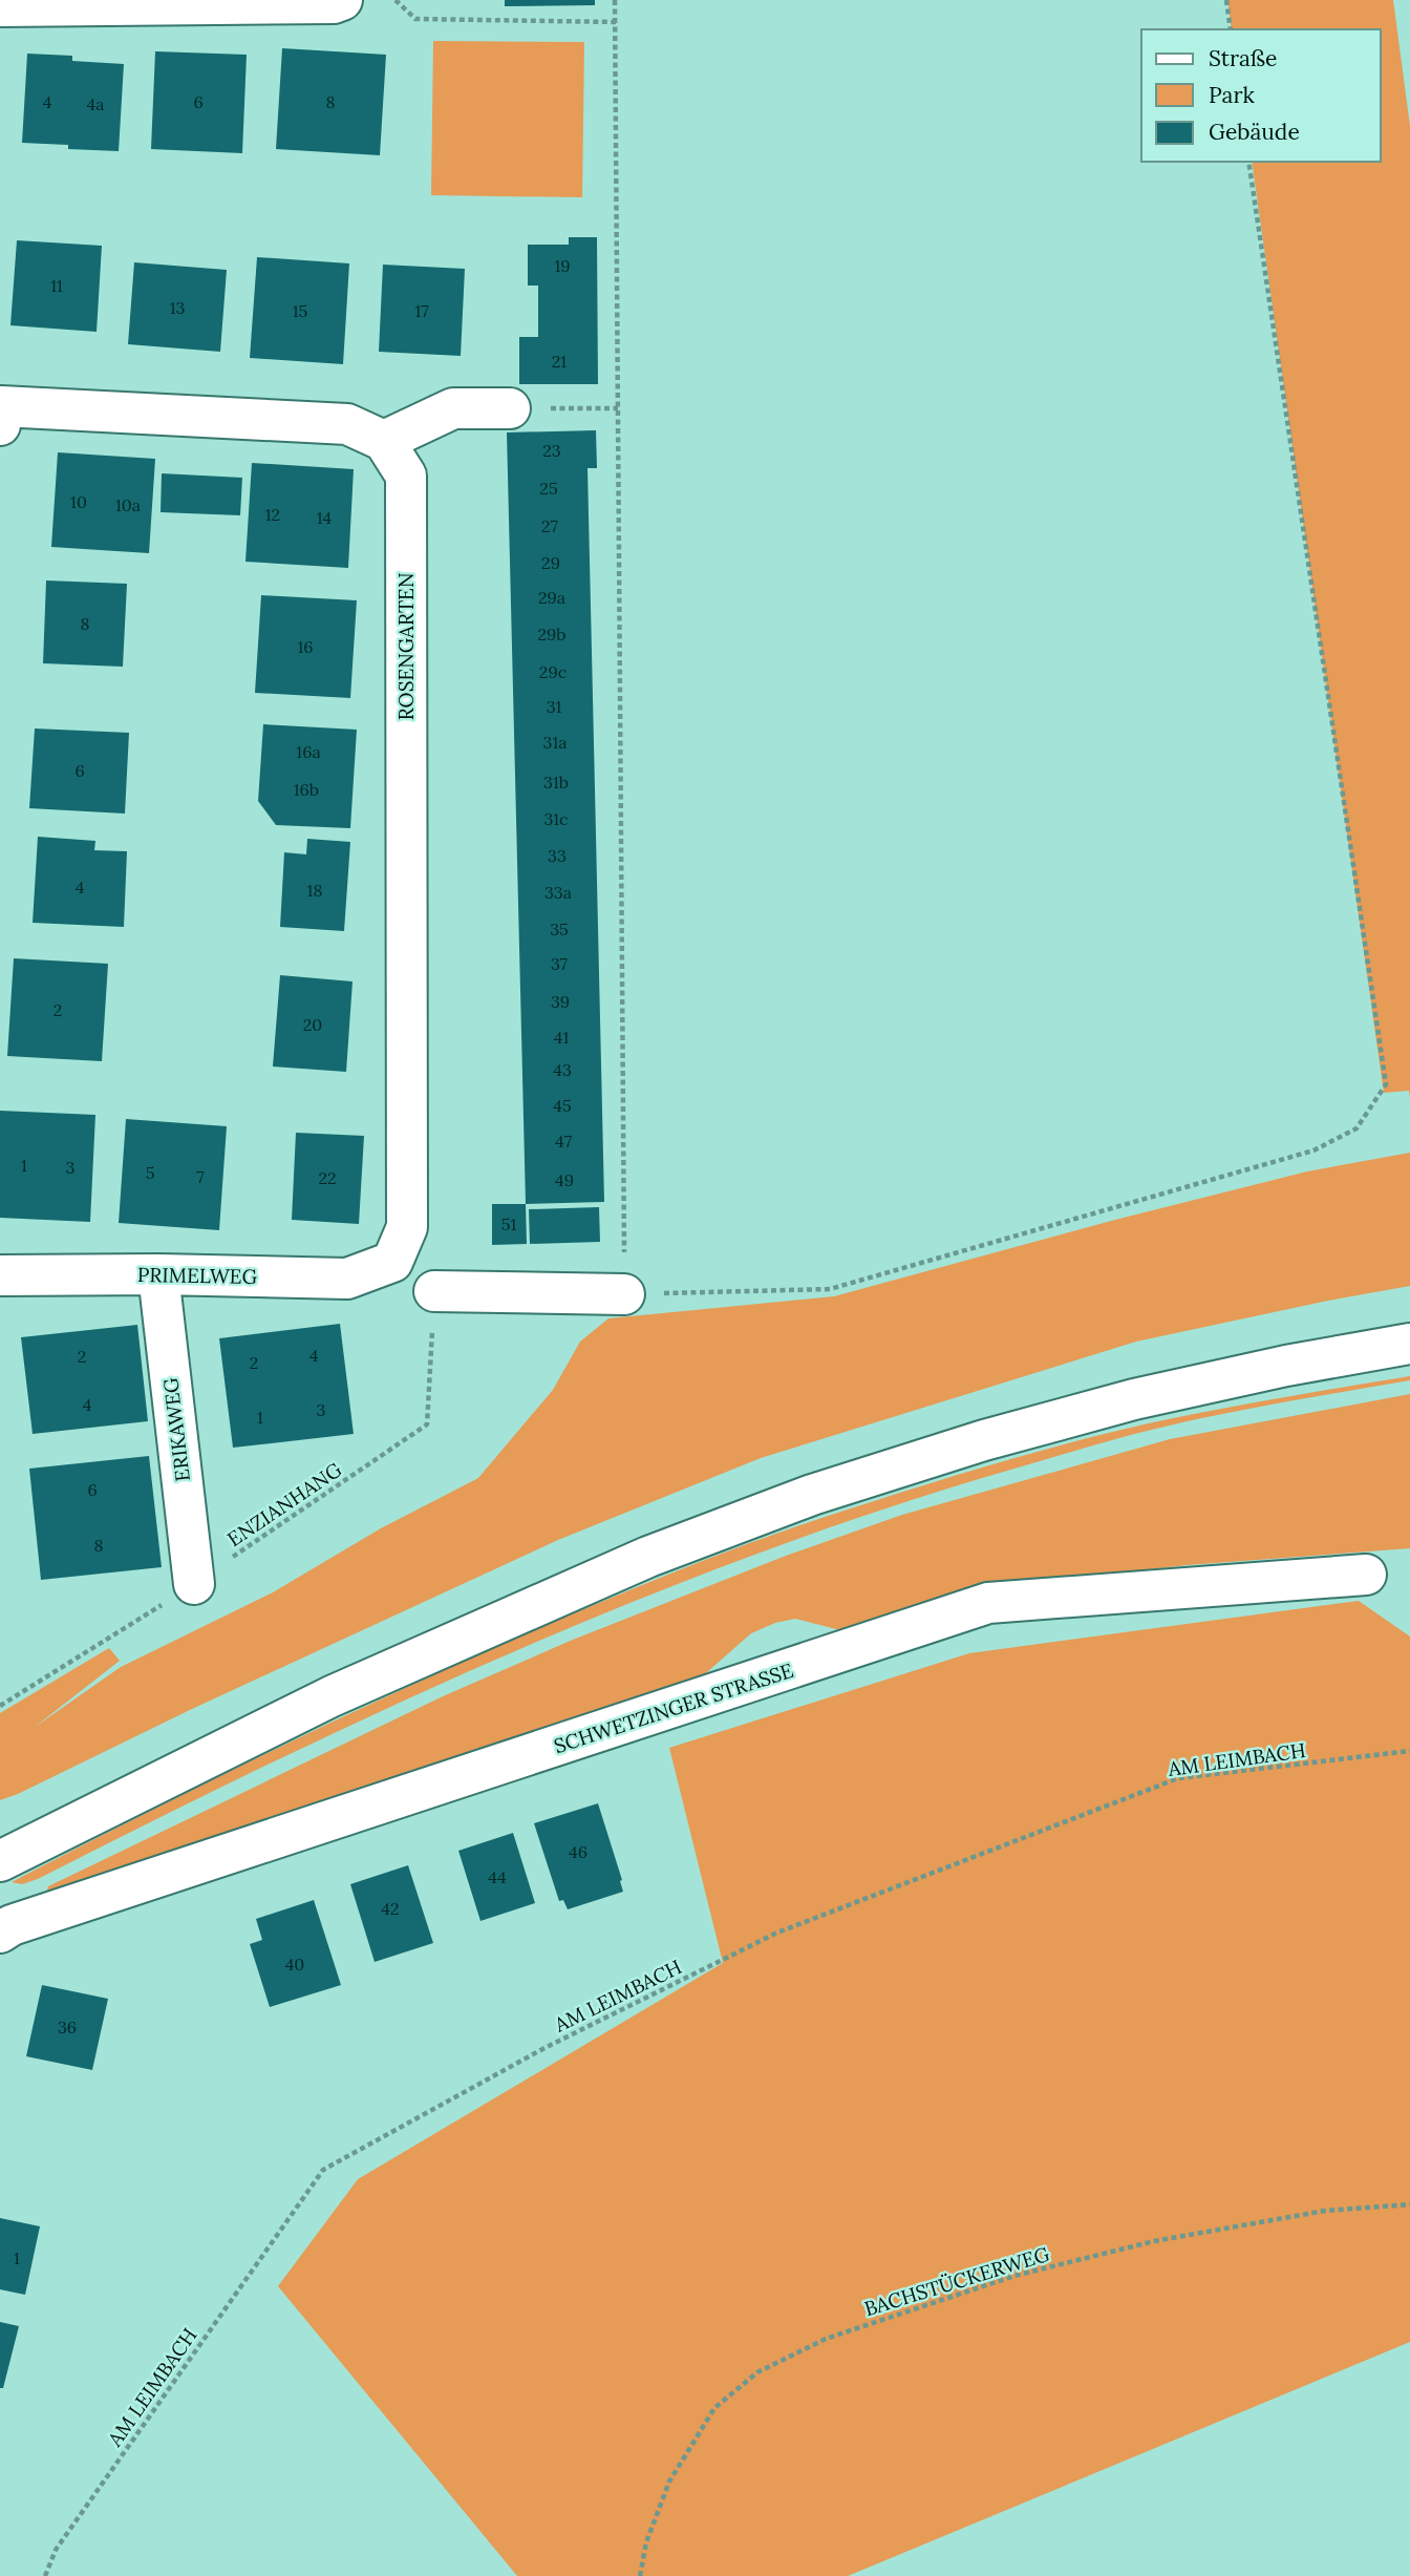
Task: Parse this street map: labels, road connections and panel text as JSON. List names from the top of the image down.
{
  "streets": {
    "street": [
      "ROSENGARTEN",
      "PRIMELWEG",
      "ERIKAWEG",
      "SCHWETZINGER STRASSE"
    ],
    "path": ["ENZIANHANG", "AM LEIMBACH", "BACHSTÜCKERWEG"]
  },
  "crossings": [
    ["ROSENGARTEN", "PRIMELWEG"],
    ["PRIMELWEG", "ERIKAWEG"],
    ["ERIKAWEG", "ENZIANHANG"]
  ],
  "house_numbers": [
    "4",
    "6",
    "8",
    "4a",
    "19",
    "11",
    "13",
    "15",
    "17",
    "21",
    "23",
    "25",
    "10",
    "10a",
    "12",
    "14",
    "27",
    "29",
    "29a",
    "8",
    "29b",
    "16",
    "29c",
    "31",
    "31a",
    "16a",
    "6",
    "31b",
    "16b",
    "31c",
    "33",
    "4",
    "18",
    "33a",
    "35",
    "37",
    "39",
    "2",
    "20",
    "41",
    "43",
    "45",
    "47",
    "1",
    "3",
    "5",
    "7",
    "22",
    "49",
    "51",
    "4",
    "2",
    "2",
    "4",
    "3",
    "1",
    "6",
    "8",
    "46",
    "44",
    "42",
    "40",
    "36",
    "1"
  ],
  "legend": ["Straße", "Park", "Gebäude"]
}
